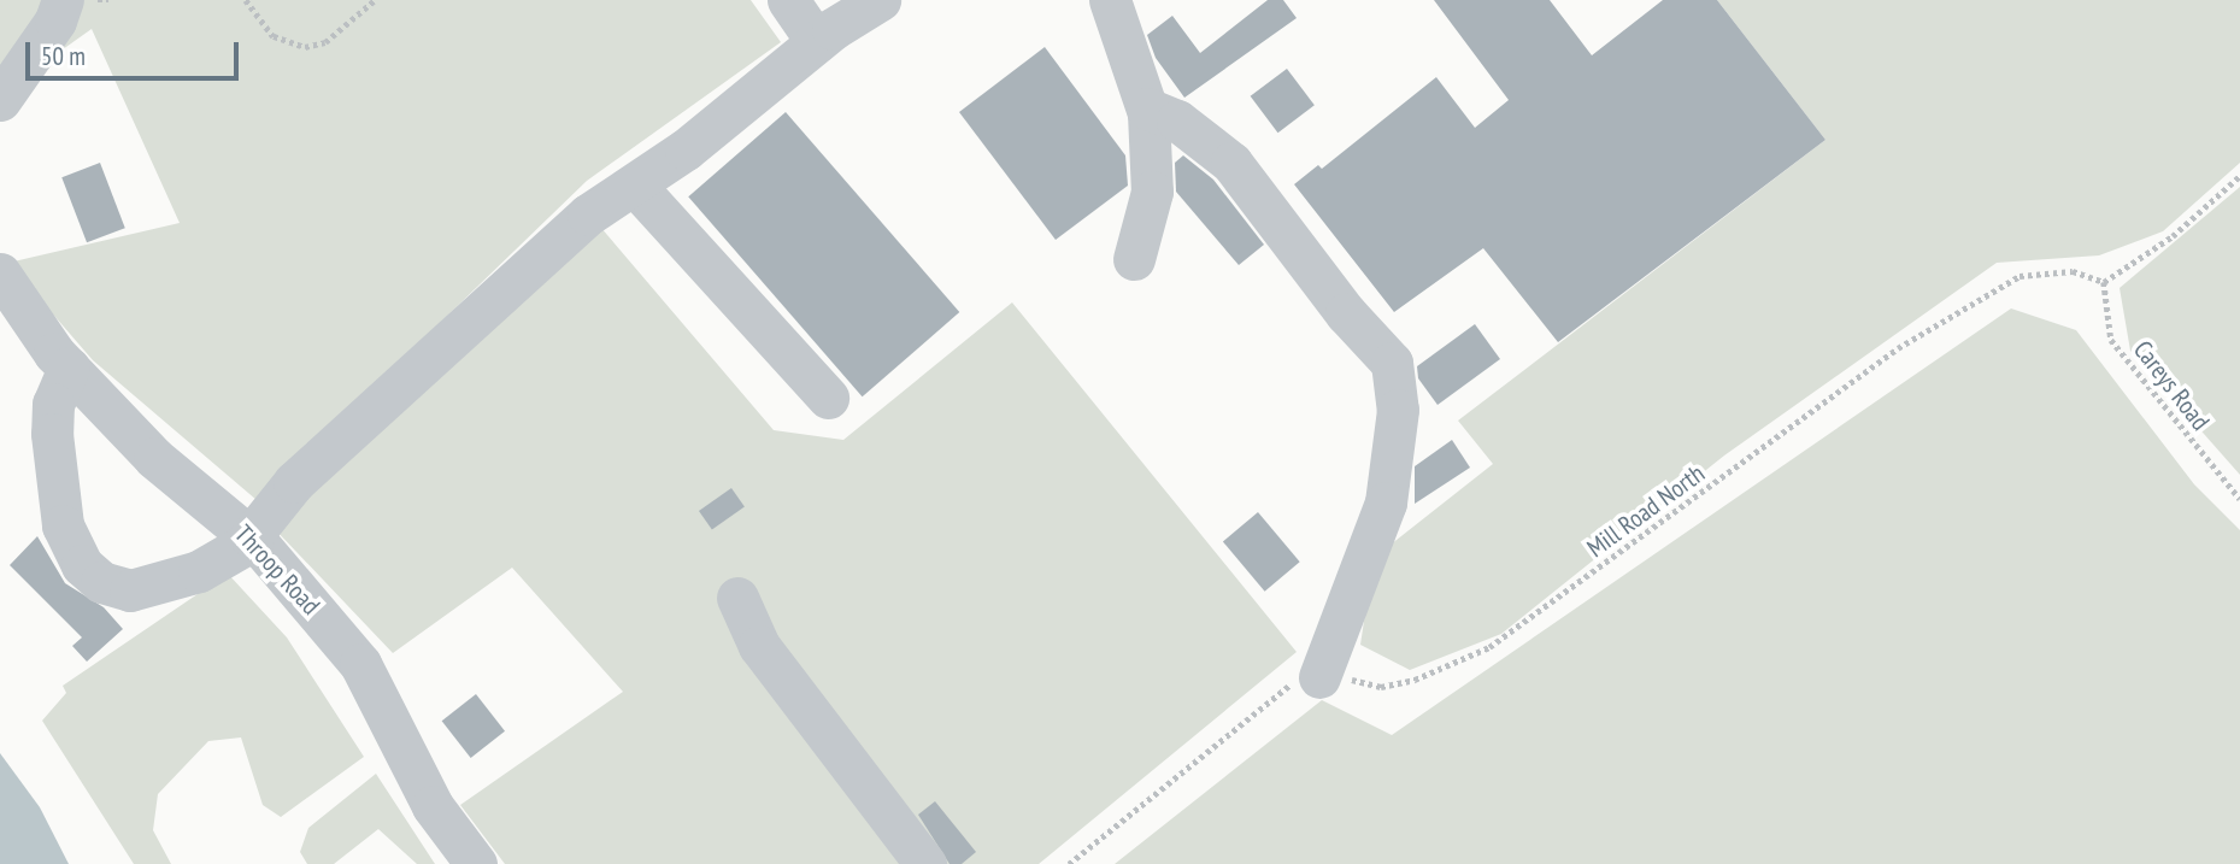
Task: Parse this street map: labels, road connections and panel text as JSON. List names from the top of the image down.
{
  "streets": {
    "street": ["Throop Road"],
    "path": ["Careys Road", "Mill Road North"]
  },
  "crossings": [
    ["Careys Road", "Mill Road North"]
  ],
  "scale_bar": "50 m"
}
